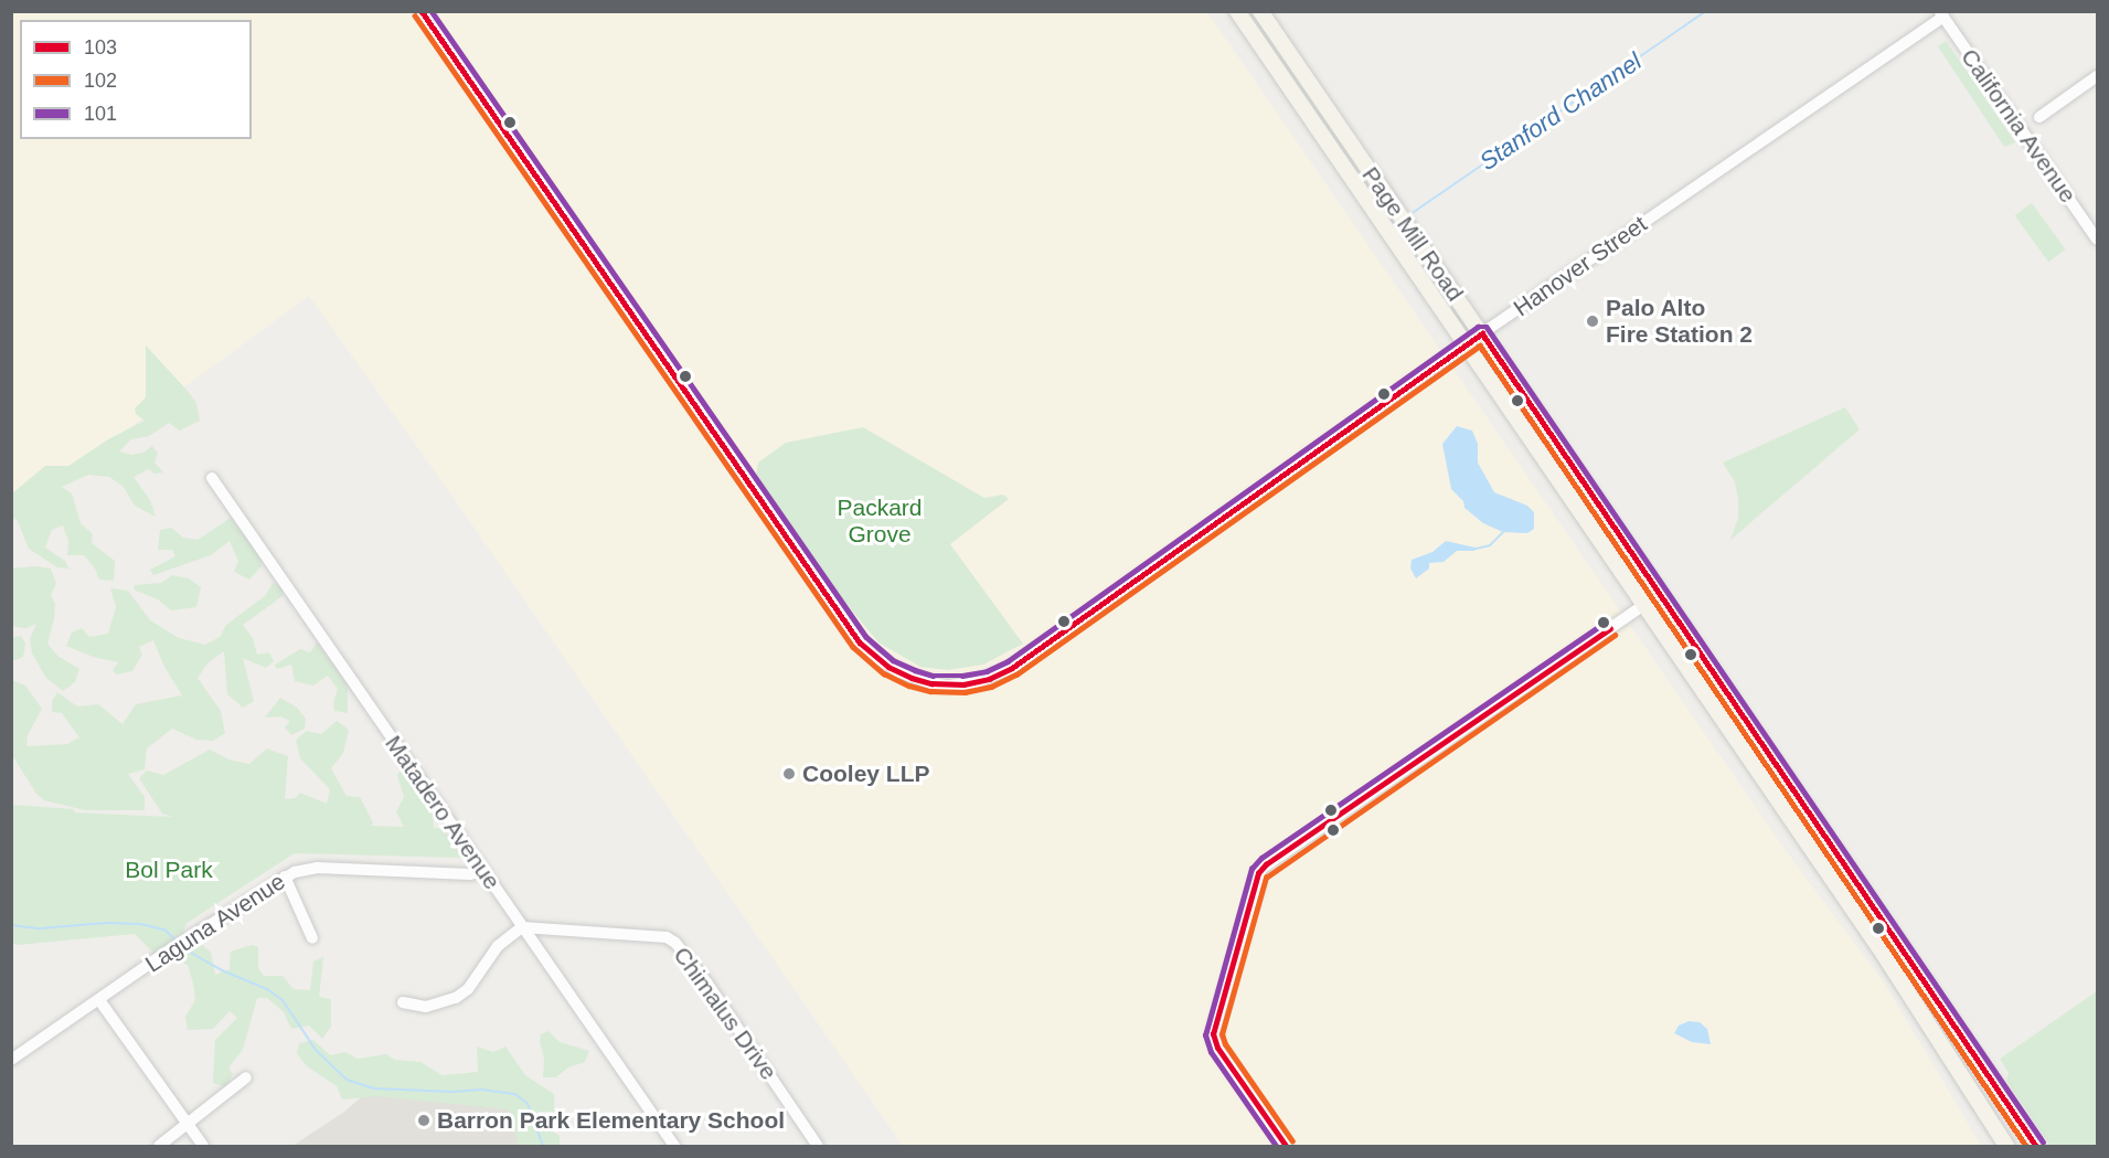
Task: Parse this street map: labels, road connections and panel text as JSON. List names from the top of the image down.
{
  "streets": {
    "main road": ["Page Mill Road"],
    "street": [
      "California Avenue",
      "Hanover Street",
      "Matadero Avenue",
      "Laguna Avenue",
      "Chimalus Drive"
    ]
  },
  "crossings": [
    ["California Avenue", "Hanover Street"],
    ["Page Mill Road", "Hanover Street"],
    ["Matadero Avenue", "Laguna Avenue"],
    ["Matadero Avenue", "Chimalus Drive"]
  ],
  "water": ["Stanford Channel"],
  "parks": ["Packard Grove", "Bol Park"],
  "places": ["Palo Alto Fire Station 2", "Cooley LLP", "Barron Park Elementary School"],
  "lines": ["transit line 103", "transit line 101", "transit line 102"],
  "legend": ["103", "102", "101"]
}
